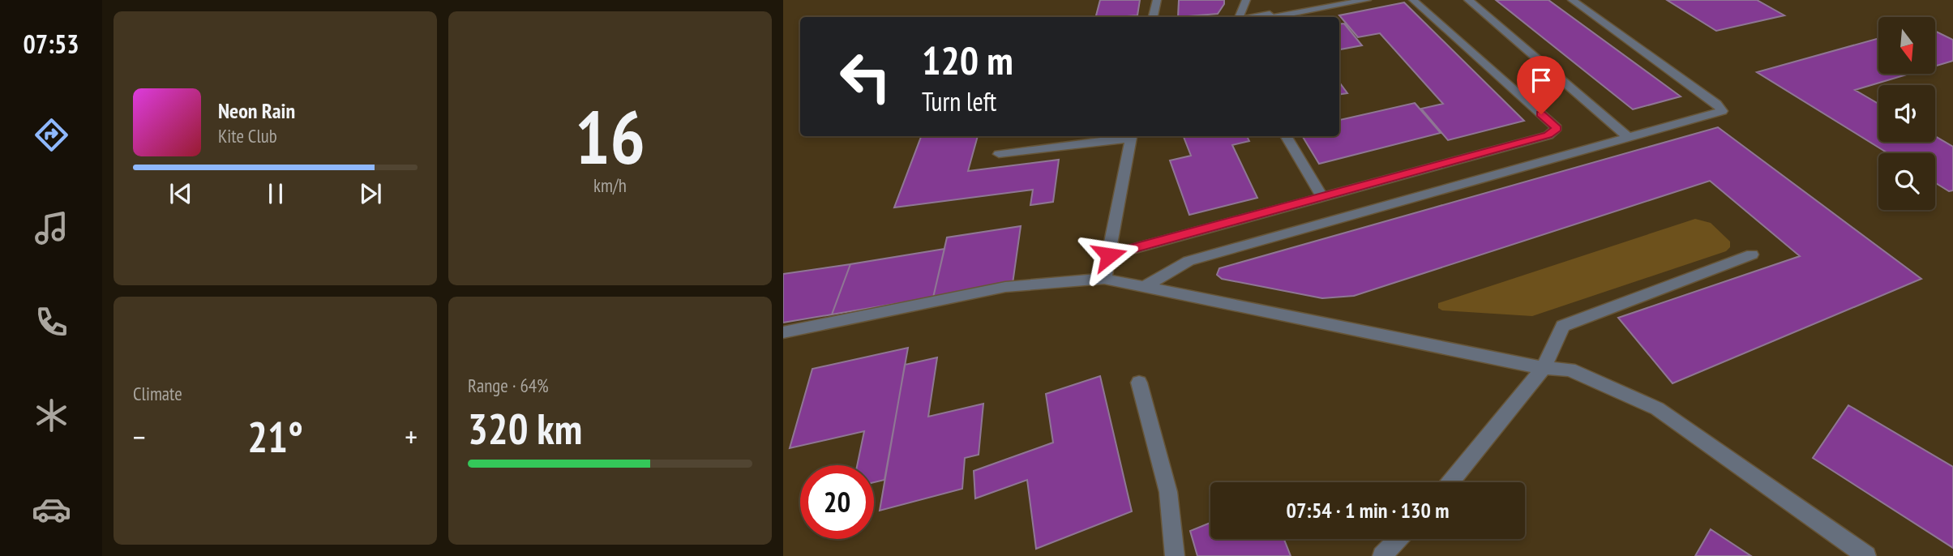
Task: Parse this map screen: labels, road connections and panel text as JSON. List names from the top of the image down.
{
  "north": "bottom",
  "page": {
    "tabs": "07:53",
    "tile": [
      ["16", "km/h"],
      "Climate",
      ["Range · 64%", "320 km"]
    ],
    "turn": ["120 m", "Turn left"],
    "song": ["Neon Rain", "Kite Club"],
    "heat": ["−", "21°", "+"],
    "limit": "20",
    "trip": "07:54 · 1 min · 130 m"
  }
}
